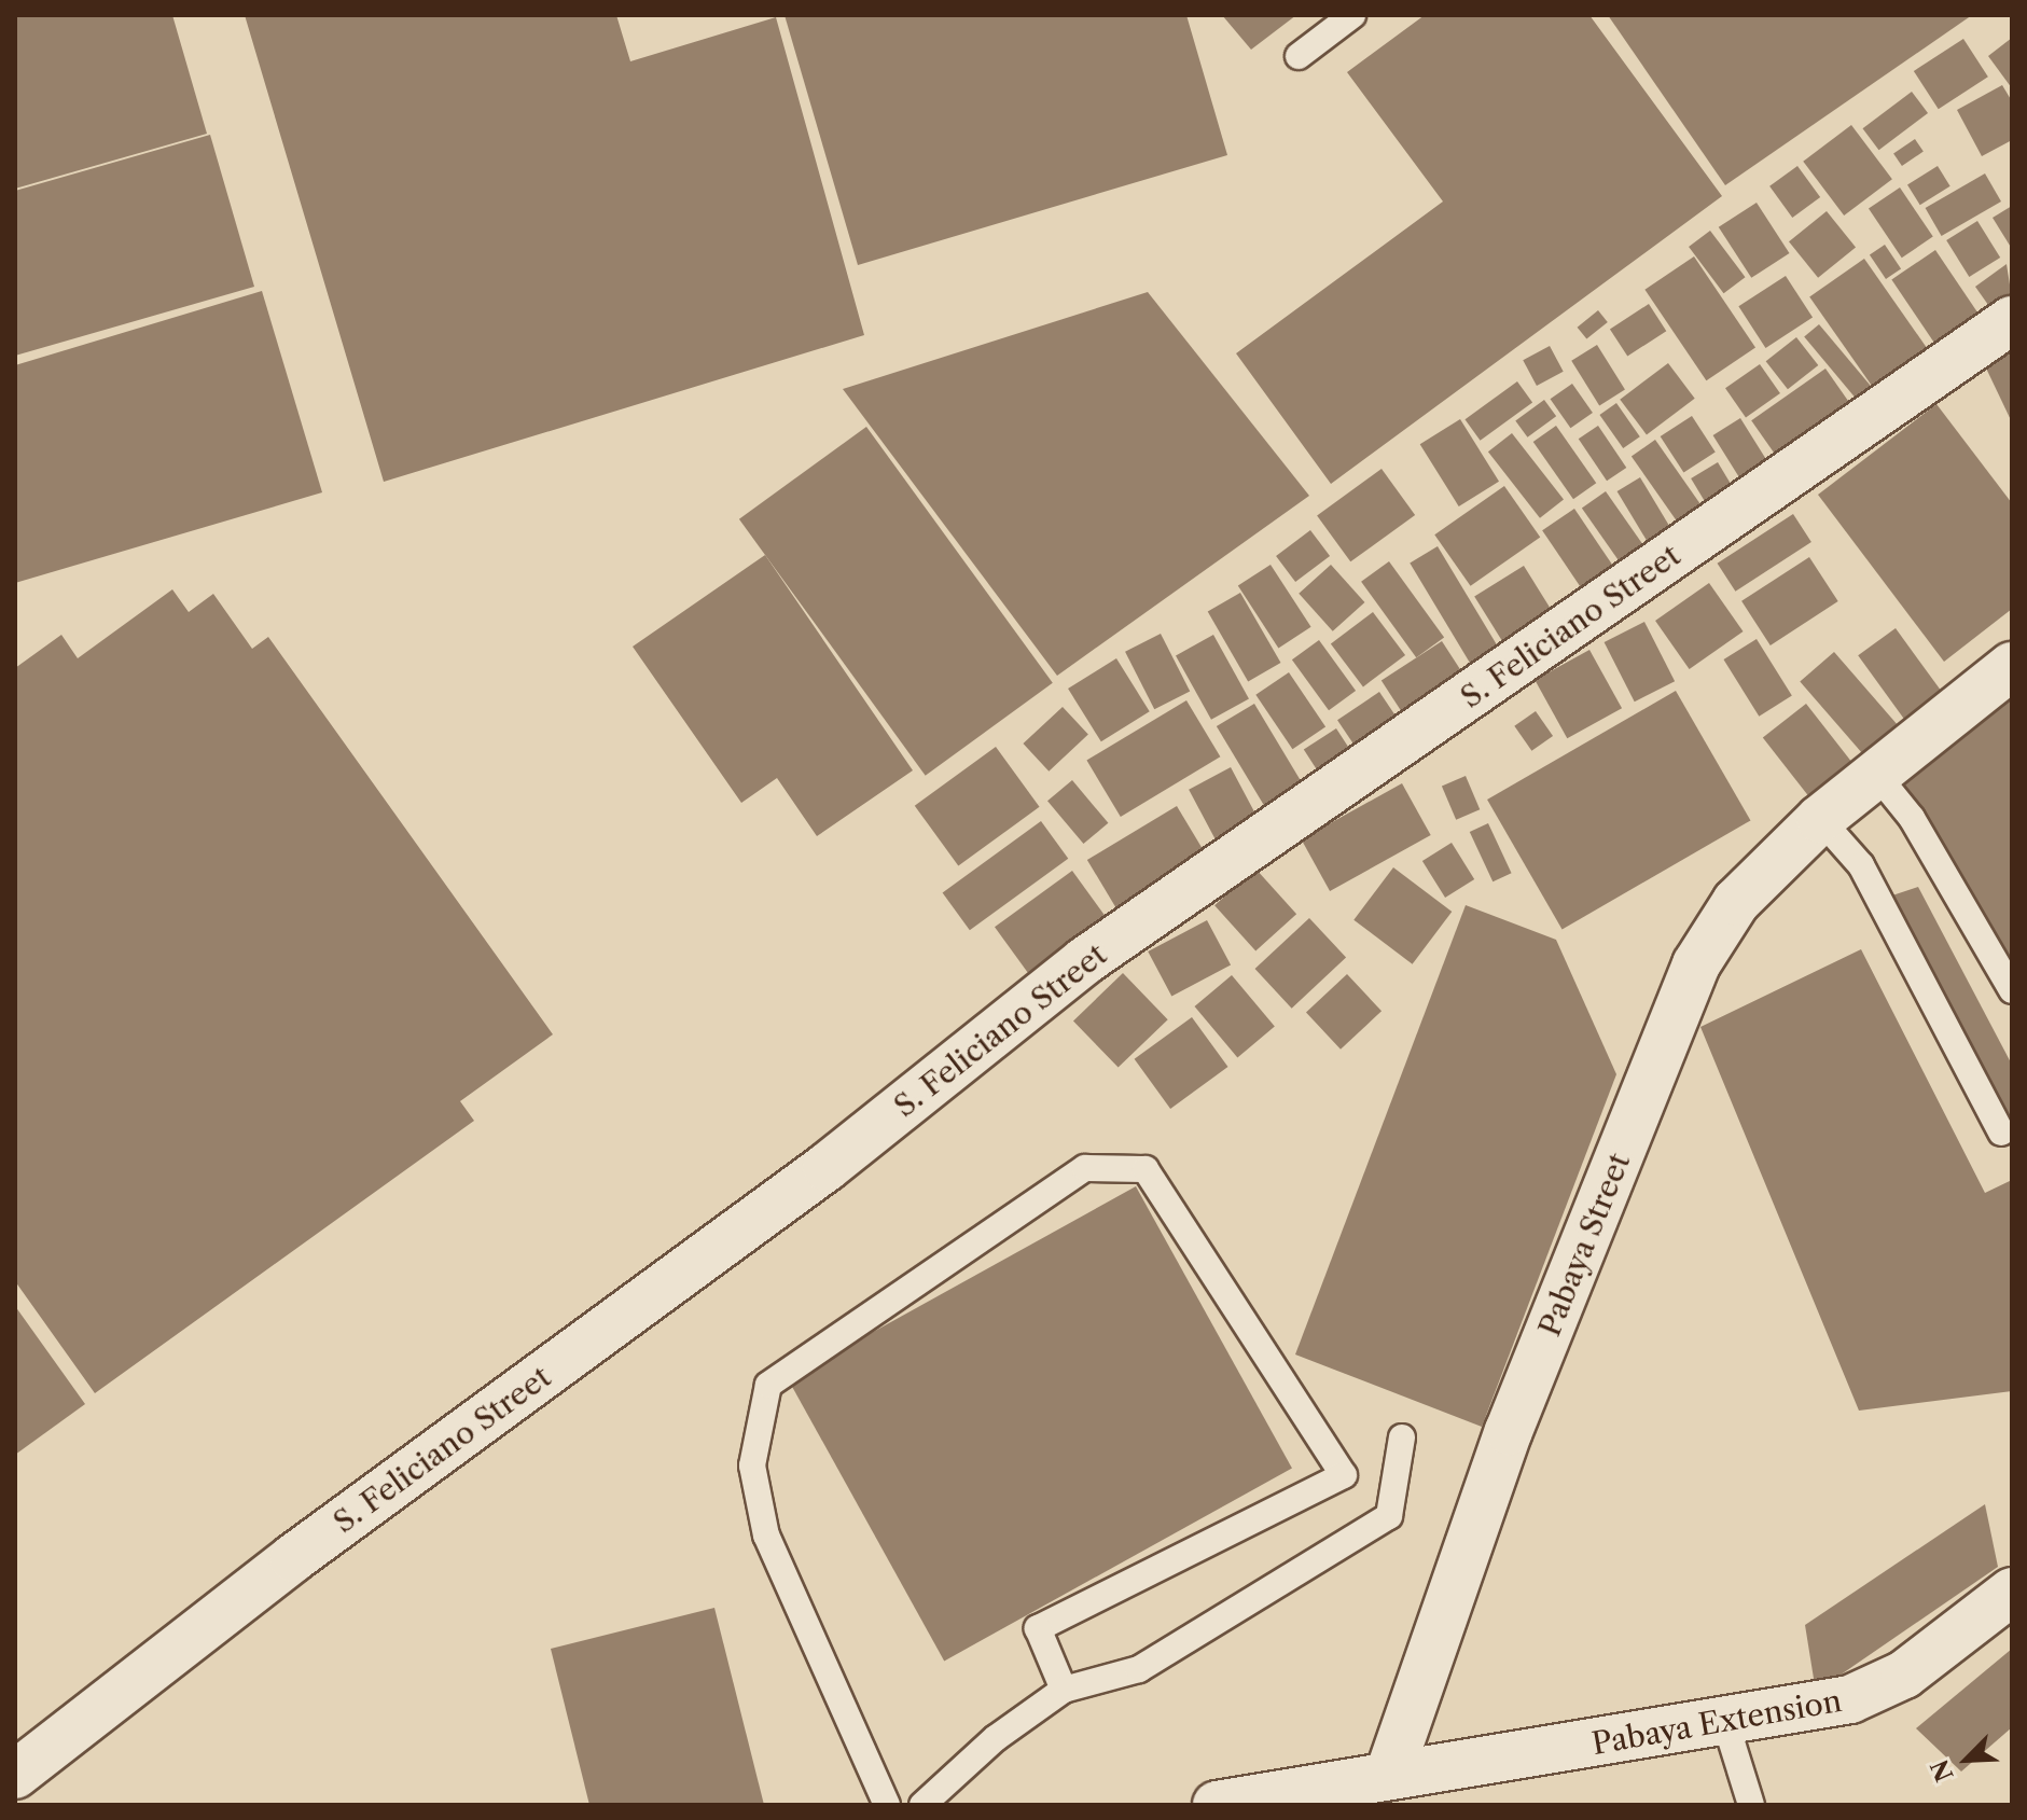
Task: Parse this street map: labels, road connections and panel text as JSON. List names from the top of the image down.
{
  "streets": {
    "street": ["S. Feliciano Street", "Pabaya Street", "Pabaya Extension"]
  },
  "crossings": [
    ["Pabaya Street", "Pabaya Extension"]
  ],
  "north": "bottom left"
}
